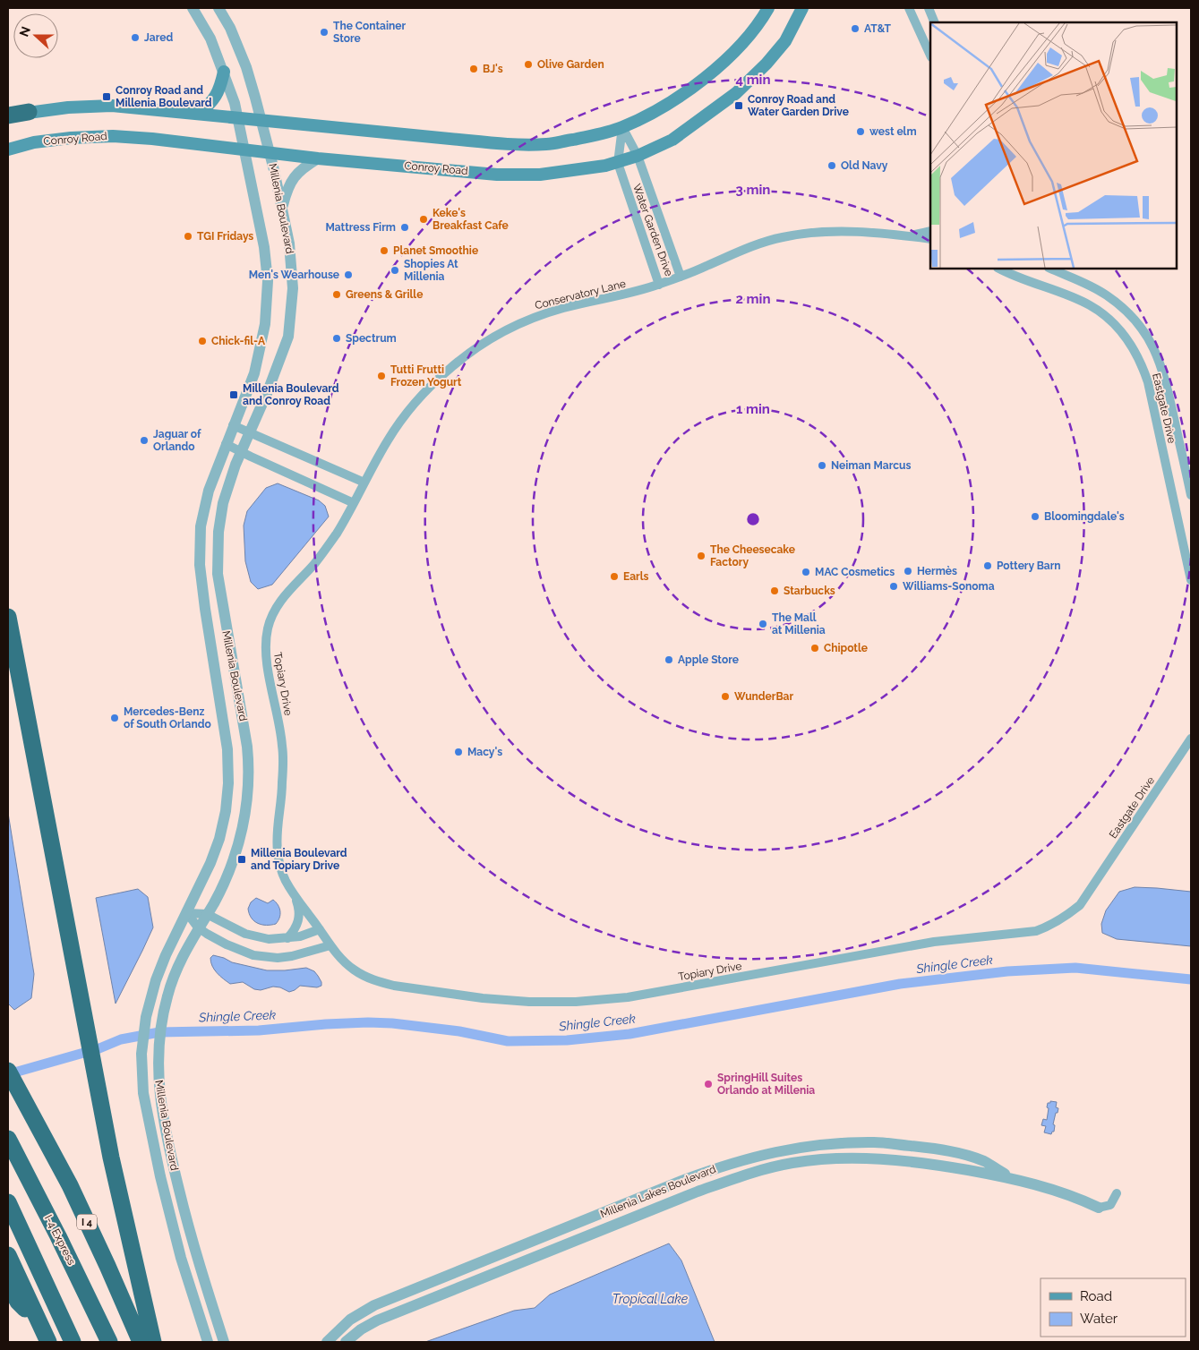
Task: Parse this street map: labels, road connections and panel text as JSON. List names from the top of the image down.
{
  "streets": {
    "highway": ["I 4", "I-4 Express"],
    "main road": ["Conroy Road"],
    "street": [
      "Millenia Boulevard",
      "Water Garden Drive",
      "Conservatory Lane",
      "Eastgate Drive",
      "Topiary Drive",
      "Millenia Lakes Boulevard"
    ]
  },
  "crossings": [
    ["Conroy Road", "Millenia Boulevard"],
    ["Conroy Road", "Water Garden Drive"],
    ["Water Garden Drive", "Conservatory Lane"],
    ["Conservatory Lane", "Topiary Drive"],
    ["Eastgate Drive", "Topiary Drive"]
  ],
  "water": ["Shingle Creek", "Tropical Lake"],
  "places": {
    "other": [
      "AT&T",
      "The Container Store",
      "Jared",
      "Olive Garden",
      "BJ's",
      "west elm",
      "Old Navy",
      "Keke's Breakfast Cafe",
      "Mattress Firm",
      "TGI Fridays",
      "Planet Smoothie",
      "Shopies At Millenia",
      "Men's Wearhouse",
      "Greens & Grille",
      "Spectrum",
      "Chick-fil-A",
      "Tutti Frutti Frozen Yogurt",
      "Jaguar of Orlando",
      "Neiman Marcus",
      "Bloomingdale's",
      "The Cheesecake Factory",
      "Pottery Barn",
      "Hermès",
      "MAC Cosmetics",
      "Earls",
      "Williams-Sonoma",
      "Starbucks",
      "The Mall at Millenia",
      "Chipotle",
      "Apple Store",
      "WunderBar",
      "Mercedes-Benz of South Orlando",
      "Macy's",
      "SpringHill Suites Orlando at Millenia"
    ],
    "transit": [
      "Conroy Road and Millenia Boulevard",
      "Conroy Road and Water Garden Drive",
      "Millenia Boulevard and Conroy Road",
      "Millenia Boulevard and Topiary Drive"
    ]
  },
  "legend": ["Road", "Water"],
  "north": "left",
  "rings": [
    "4 min",
    "3 min",
    "2 min",
    "1 min"
  ]
}
